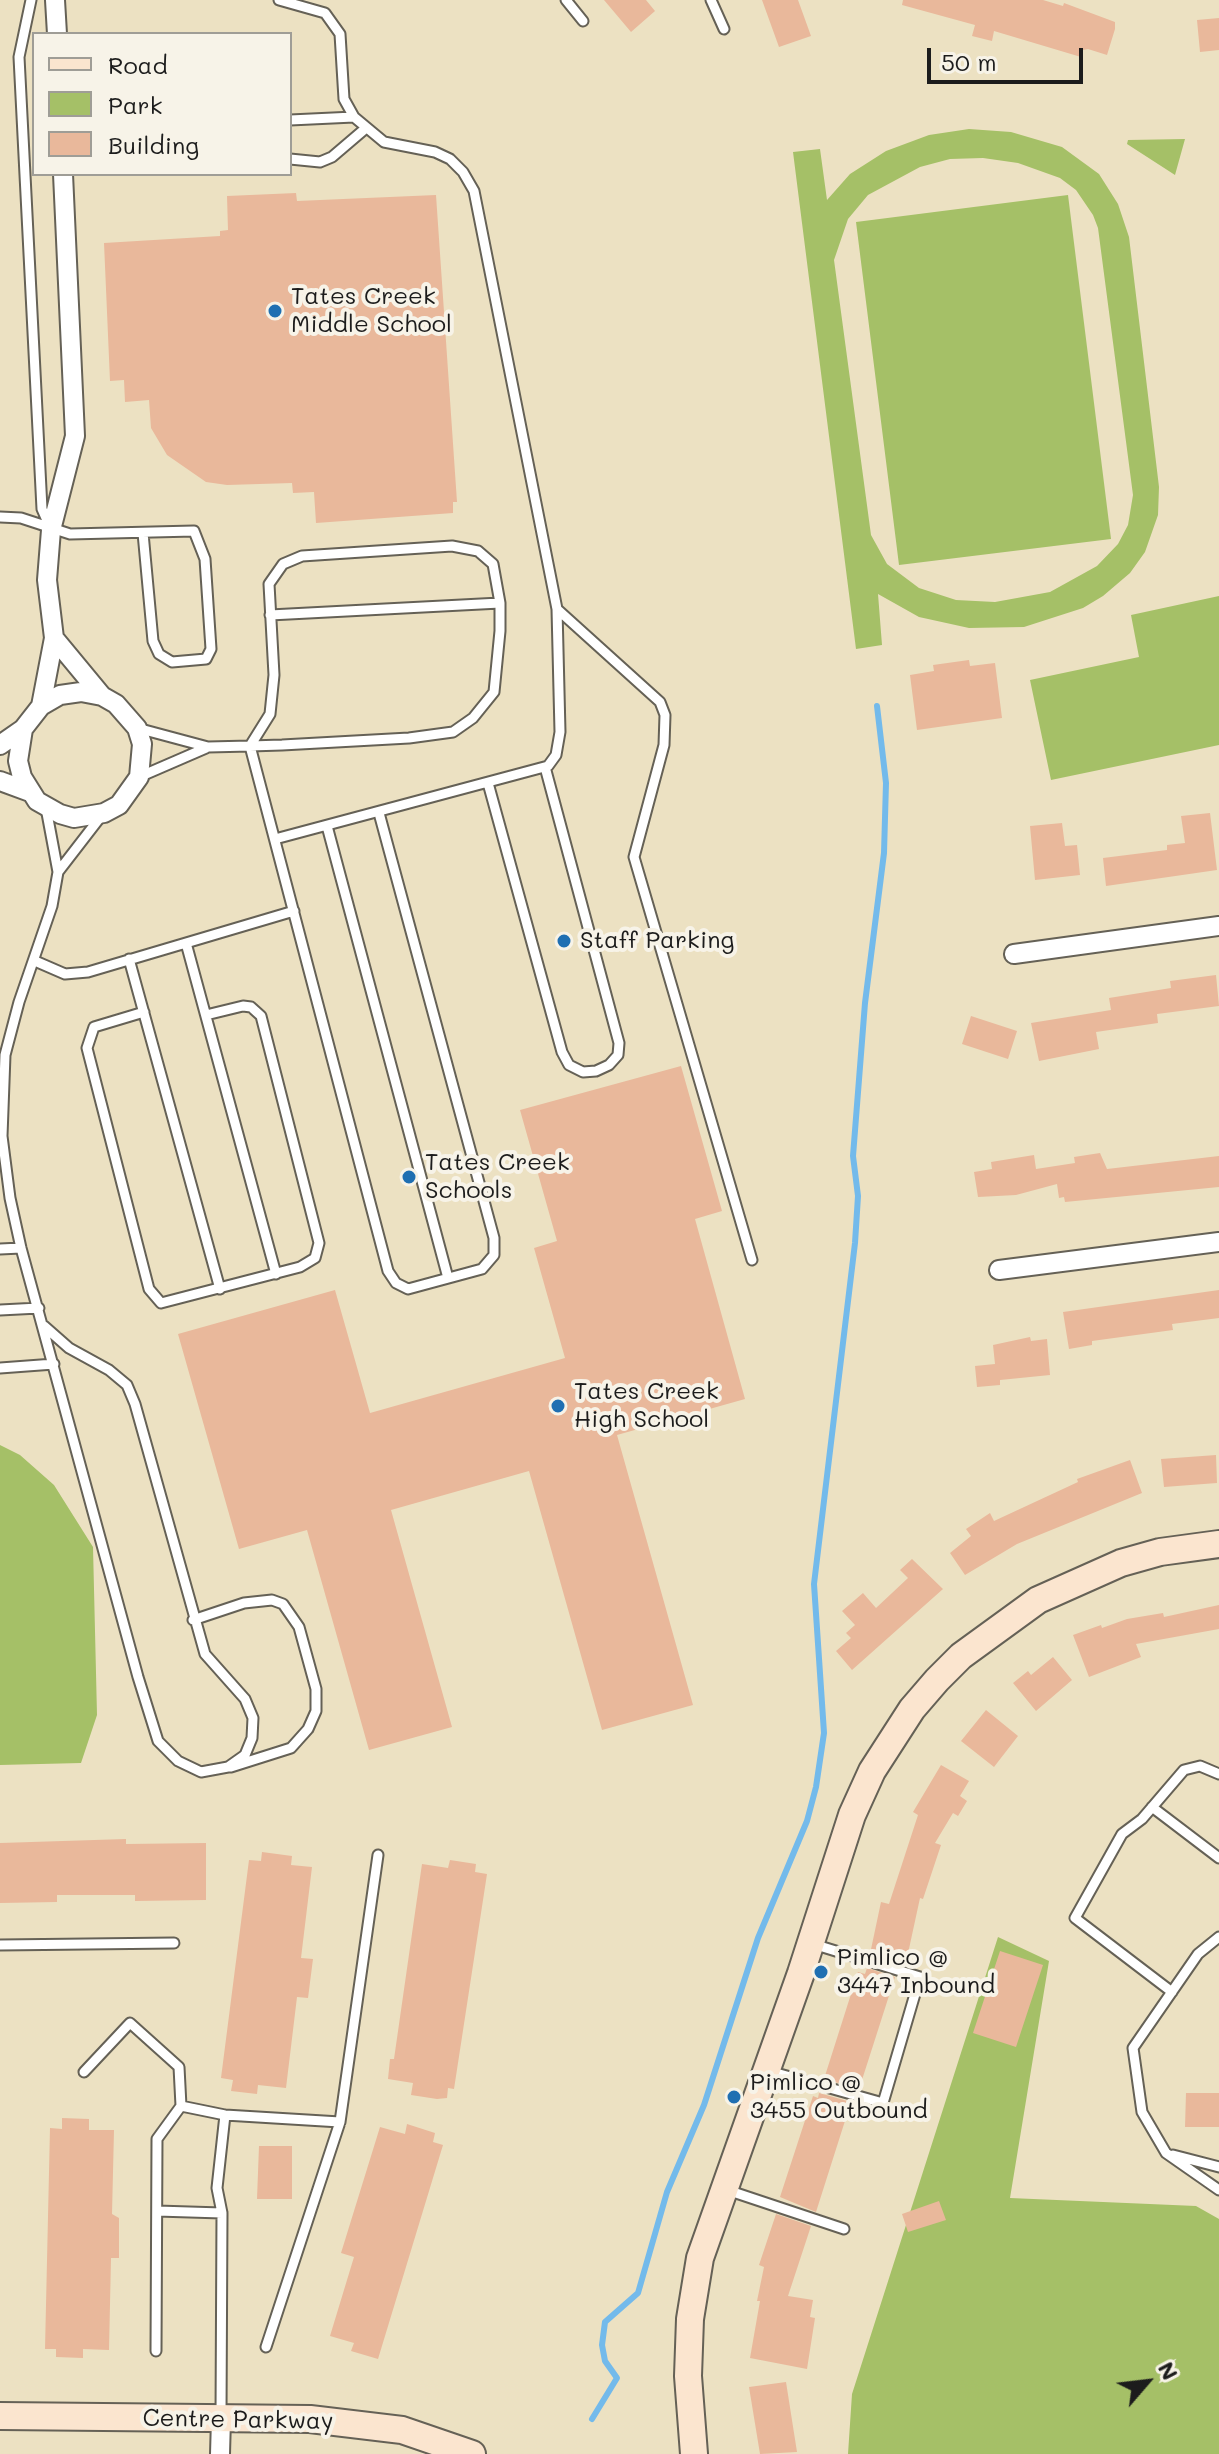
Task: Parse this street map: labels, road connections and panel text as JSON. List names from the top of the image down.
{
  "streets": {
    "street": ["Centre Parkway"]
  },
  "places": [
    "Tates Creek Middle School",
    "Staff Parking",
    "Tates Creek Schools",
    "Tates Creek High School",
    "Pimlico @ 3447 Inbound",
    "Pimlico @ 3455 Outbound"
  ],
  "legend": ["Road", "Park", "Building"],
  "scale_bar": "50 m",
  "north": "top right"
}
